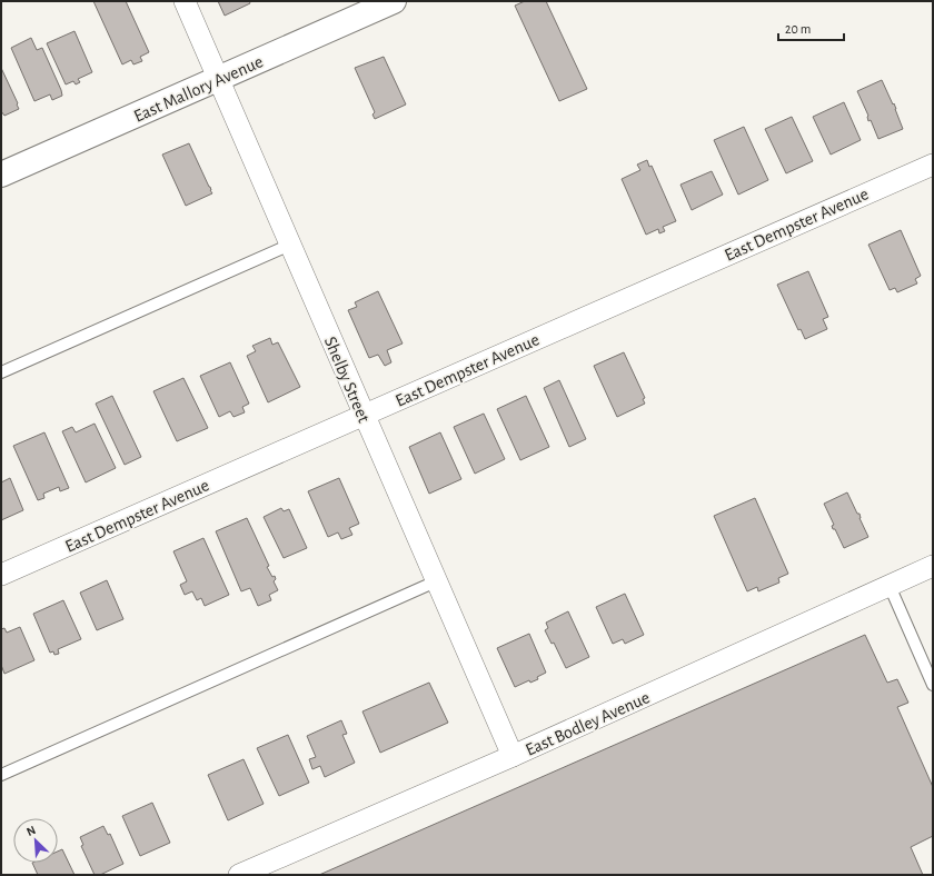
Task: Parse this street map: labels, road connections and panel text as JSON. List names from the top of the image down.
{
  "streets": {
    "main road": ["East Mallory Avenue"],
    "street": ["East Dempster Avenue", "Shelby Street", "East Bodley Avenue"]
  },
  "crossings": [
    ["East Mallory Avenue", "Shelby Street"],
    ["East Dempster Avenue", "Shelby Street"],
    ["Shelby Street", "East Bodley Avenue"]
  ],
  "scale_bar": "20 m",
  "north": "top left"
}
